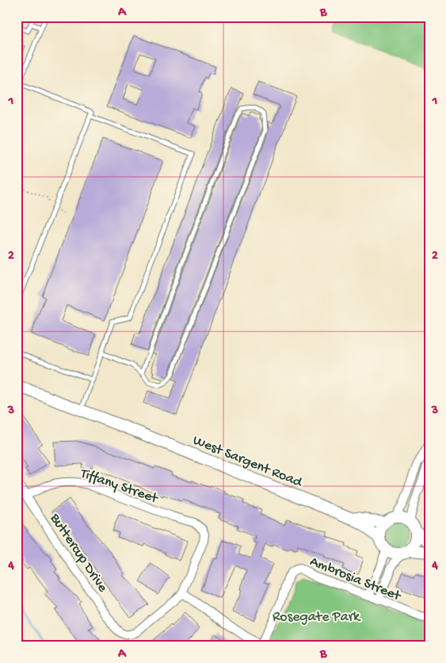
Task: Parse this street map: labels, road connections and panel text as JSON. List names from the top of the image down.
{
  "streets": {
    "street": [
      "West Sargent Road",
      "Tiffany Street",
      "Buttercup Drive",
      "Ambrosia Street"
    ]
  },
  "crossings": [
    ["Tiffany Street", "Buttercup Drive"]
  ],
  "parks": ["Rosegate Park"],
  "grid": {
    "columns": ["A", "B"],
    "rows": [
      "1",
      "2",
      "3",
      "4"
    ]
  }
}
